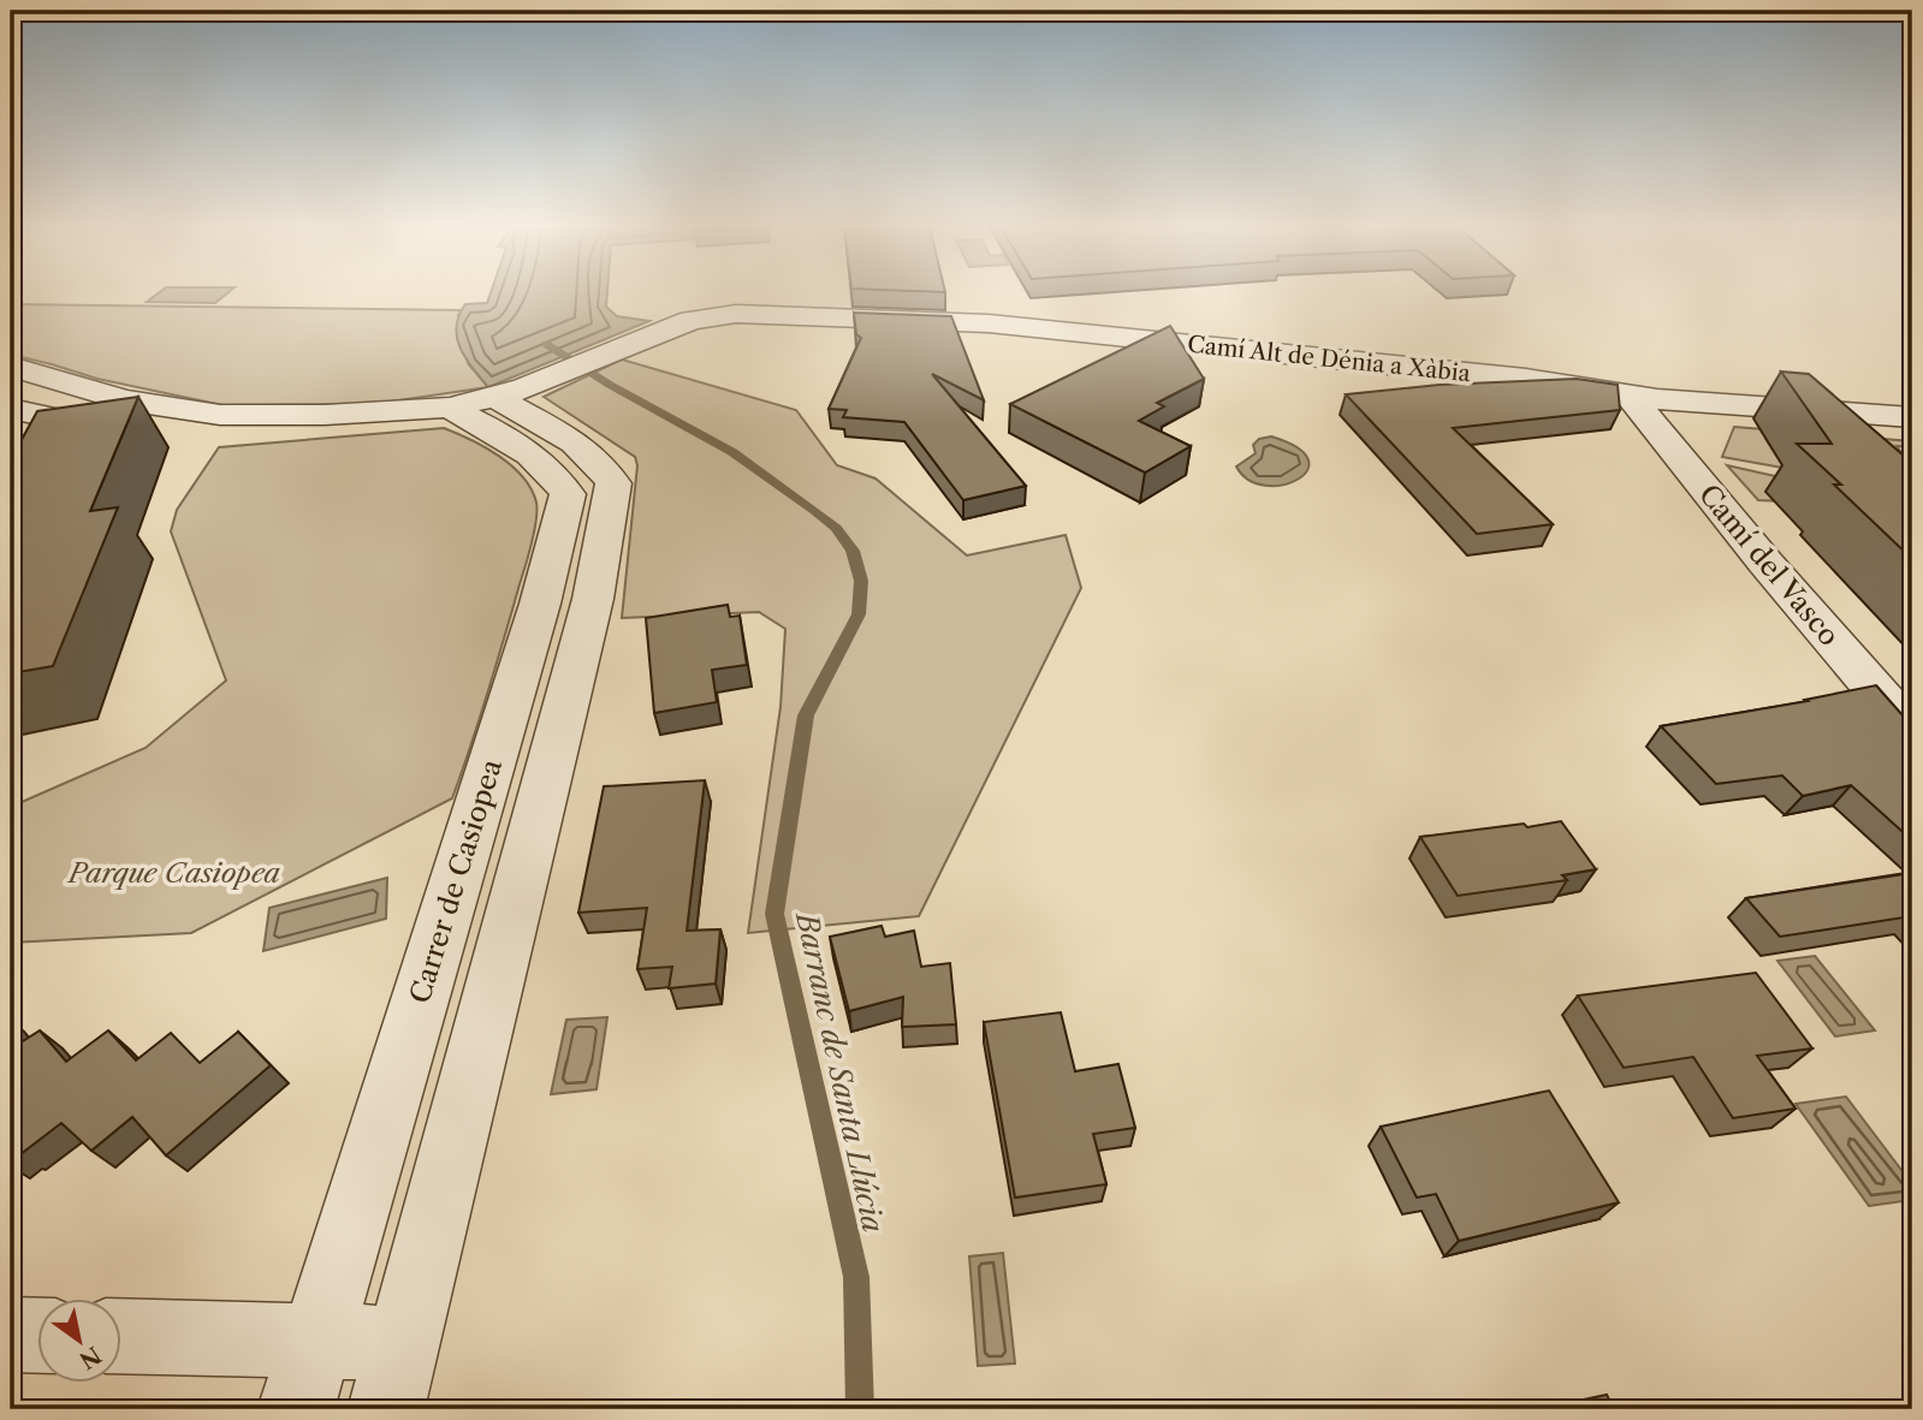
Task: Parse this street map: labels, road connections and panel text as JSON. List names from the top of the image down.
{
  "streets": {
    "street": ["Camí Alt de Dénia a Xàbia", "Camí del Vasco", "Carrer de Casiopea"]
  },
  "crossings": [
    ["Camí Alt de Dénia a Xàbia", "Camí del Vasco"],
    ["Camí Alt de Dénia a Xàbia", "Carrer de Casiopea"]
  ],
  "water": ["Barranc de Santa Llúcia"],
  "parks": ["Parque Casiopea"],
  "north": "bottom right"
}
